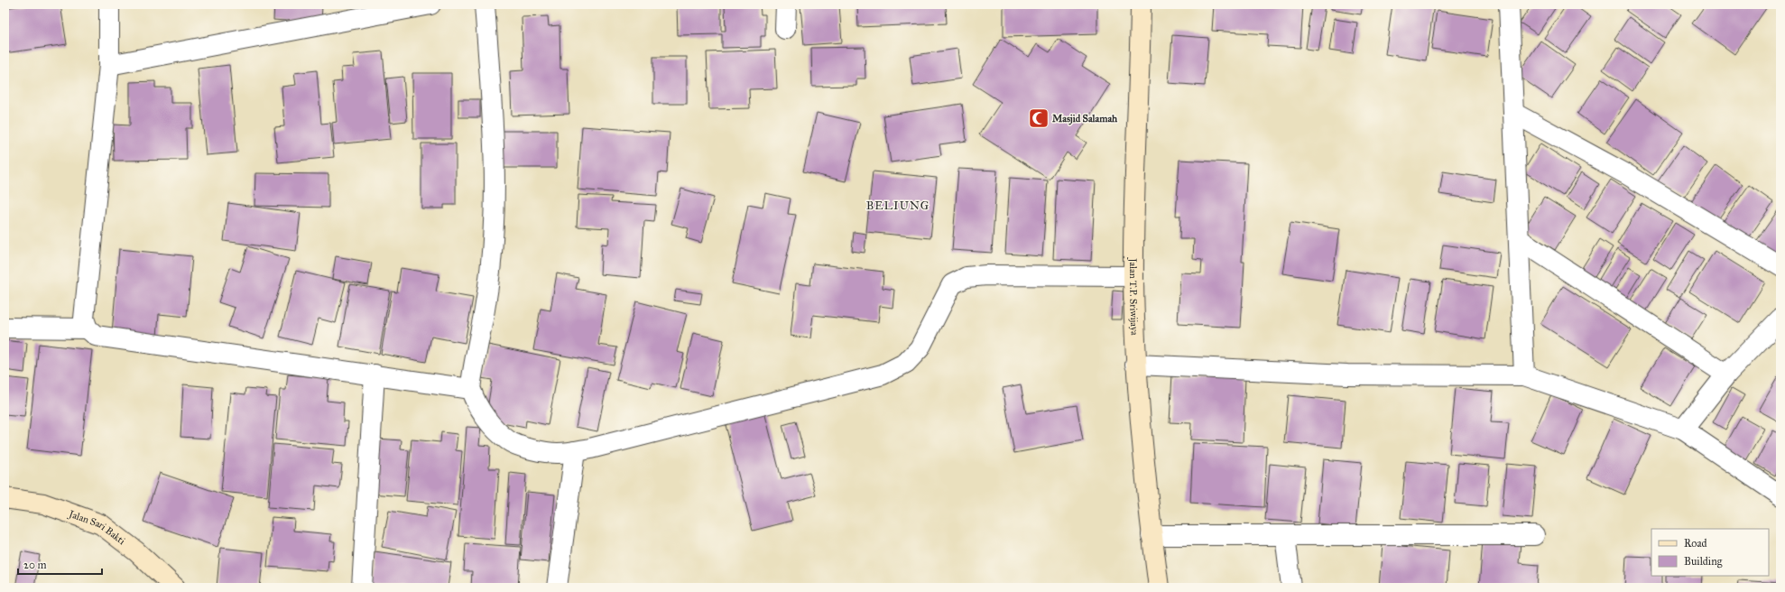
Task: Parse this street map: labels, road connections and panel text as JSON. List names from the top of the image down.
{
  "streets": {
    "main road": ["Jalan T.P. Sriwijaya", "Jalan Sari Bakti"]
  },
  "districts": ["BELIUNG"],
  "places": {
    "mosque": ["Masjid Salamah"]
  },
  "legend": ["Road", "Building"],
  "scale_bar": "20 m"
}
